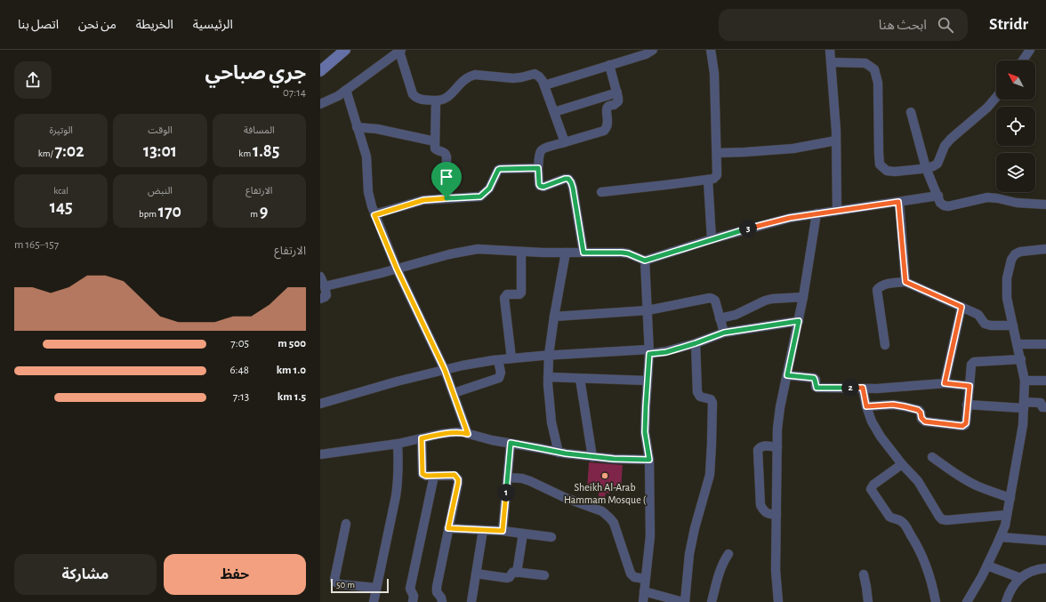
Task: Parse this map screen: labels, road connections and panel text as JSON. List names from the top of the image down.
{
  "places": ["Sheikh Al-Arab Hammam Mosque ("],
  "scale_bar": "50 m",
  "north": "top left",
  "page": {
    "header": "Stridr",
    "search": "ابحث هنا",
    "nav": [
      "الرئيسية",
      "الخريطة",
      "من نحن",
      "اتصل بنا"
    ],
    "heading": ["جري صباحي", "07:14"],
    "stats": [
      ["المسافة", "1.85 km"],
      ["الوقت", "13:01"],
      ["الوتيرة", "7:02 /km"],
      ["الارتفاع", "9 m"],
      ["النبض", "170 bpm"],
      ["kcal", "145"]
    ],
    "pins": ["3", "2", "1"],
    "chart": ["الارتفاع", "157–165 m"],
    "list": [
      {
        "name": "500 m",
        "note": "7:05"
      },
      {
        "name": "1.0 km",
        "note": "6:48"
      },
      {
        "name": "1.5 km",
        "note": "7:13"
      }
    ],
    "buttons": ["حفظ", "مشاركة"],
    "scale": "50 m"
  }
}
